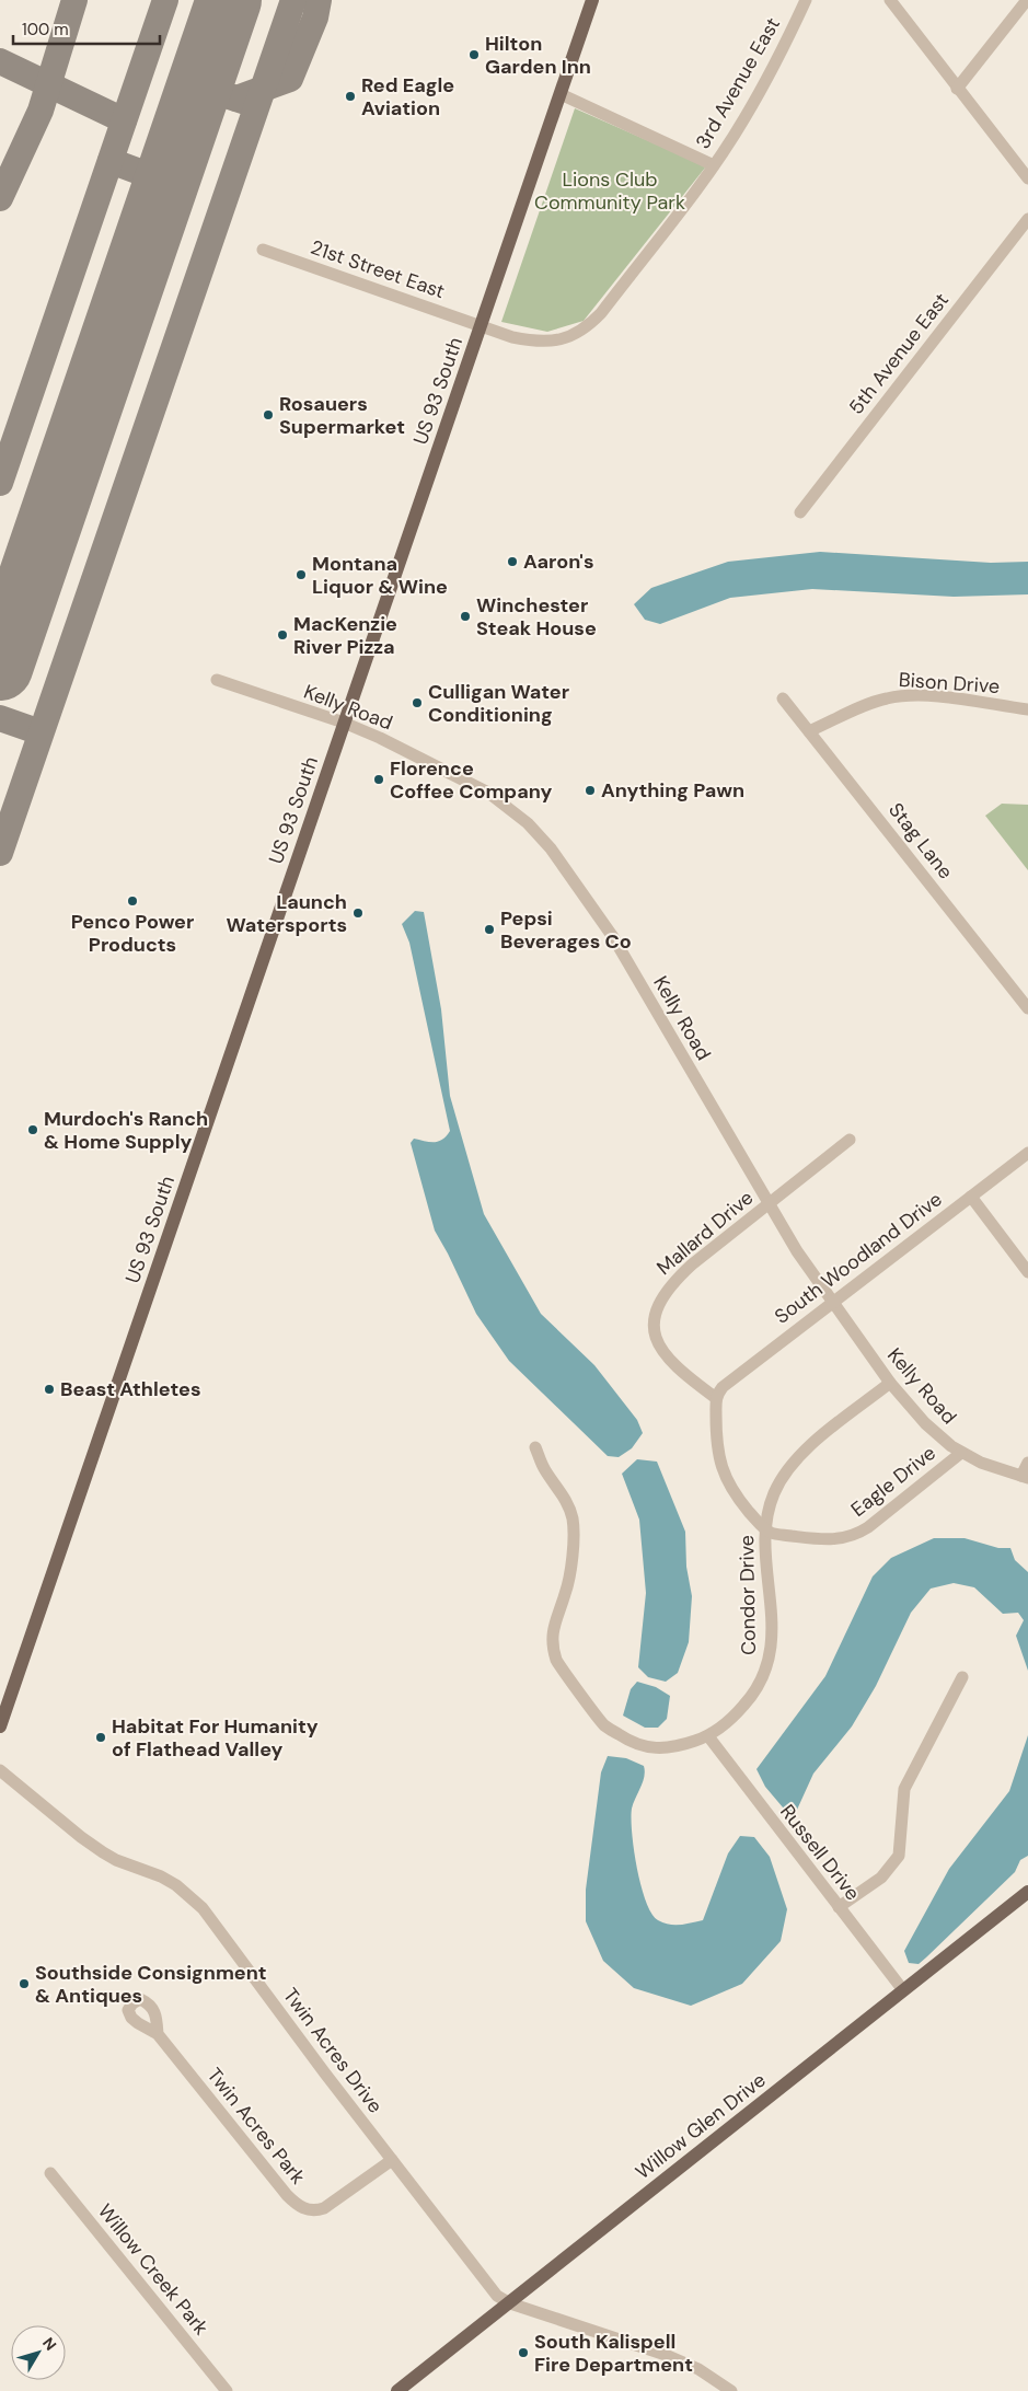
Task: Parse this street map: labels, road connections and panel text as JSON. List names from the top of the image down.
{
  "streets": {
    "main road": ["US 93 South", "Willow Glen Drive"],
    "street": [
      "3rd Avenue East",
      "21st Street East",
      "5th Avenue East",
      "Bison Drive",
      "Kelly Road",
      "Stag Lane",
      "Mallard Drive",
      "South Woodland Drive",
      "Eagle Drive",
      "Condor Drive",
      "Russell Drive",
      "Twin Acres Drive",
      "Twin Acres Park",
      "Willow Creek Park"
    ]
  },
  "crossings": [
    ["3rd Avenue East", "21st Street East"],
    ["3rd Avenue East", "US 93 South"],
    ["21st Street East", "US 93 South"],
    ["US 93 South", "Kelly Road"],
    ["Bison Drive", "Stag Lane"],
    ["Kelly Road", "Mallard Drive"],
    ["Kelly Road", "South Woodland Drive"],
    ["Kelly Road", "Eagle Drive"],
    ["Kelly Road", "Condor Drive"],
    ["Mallard Drive", "South Woodland Drive"],
    ["Mallard Drive", "Eagle Drive"],
    ["South Woodland Drive", "Eagle Drive"],
    ["Eagle Drive", "Condor Drive"],
    ["Condor Drive", "Russell Drive"],
    ["Russell Drive", "Willow Glen Drive"],
    ["Twin Acres Drive", "Twin Acres Park"],
    ["Twin Acres Drive", "Willow Glen Drive"]
  ],
  "parks": ["Lions Club Community Park"],
  "places": [
    "Hilton Garden Inn",
    "Red Eagle Aviation",
    "Rosauers Supermarket",
    "Aaron's",
    "Montana Liquor & Wine",
    "Winchester Steak House",
    "MacKenzie River Pizza",
    "Culligan Water Conditioning",
    "Florence Coffee Company",
    "Anything Pawn",
    "Penco Power Products",
    "Launch Watersports",
    "Pepsi Beverages Co",
    "Murdoch's Ranch & Home Supply",
    "Beast Athletes",
    "Habitat For Humanity of Flathead Valley",
    "Southside Consignment & Antiques",
    "South Kalispell Fire Department"
  ],
  "scale_bar": "100 m",
  "north": "top right"
}
